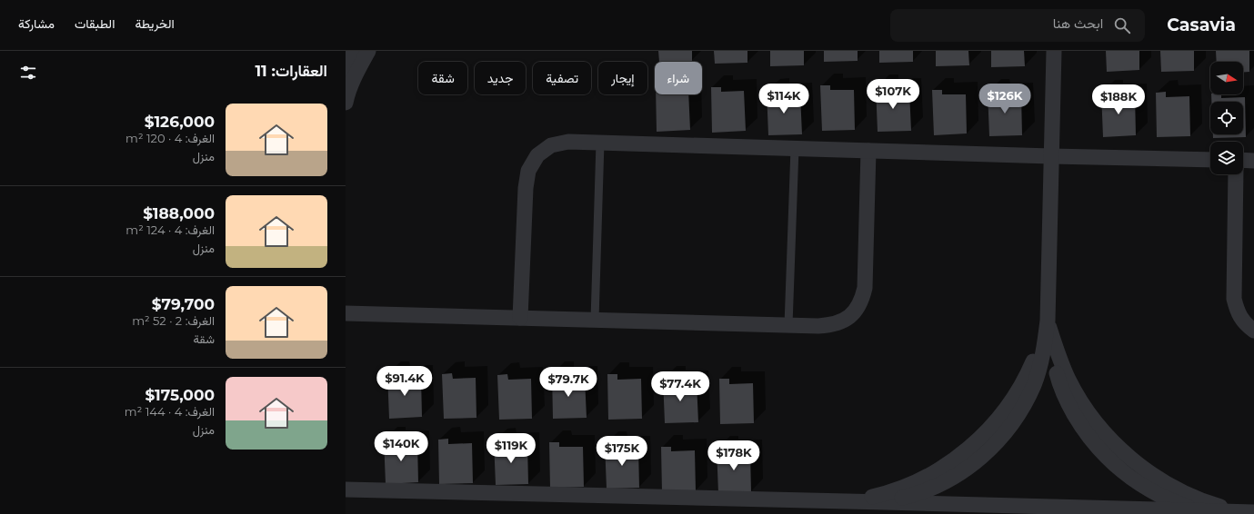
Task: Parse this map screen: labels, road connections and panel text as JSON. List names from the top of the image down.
{
  "north": "right",
  "page": {
    "header": "Casavia",
    "search": "ابحث هنا",
    "nav": ["الخريطة", "الطبقات", "مشاركة"],
    "heading": "العقارات: 11",
    "chip": [
      "شراء",
      "إيجار",
      "تصفية",
      "جديد",
      "شقة"
    ],
    "price": [
      "$107K",
      "$114K",
      "$126K",
      "$188K",
      "$91.4K",
      "$79.7K",
      "$77.4K",
      "$140K",
      "$119K",
      "$175K",
      "$178K"
    ],
    "list": [
      {
        "name": "$126,000",
        "note": "الغرف: 4 · 120 m² · منزل"
      },
      {
        "name": "$188,000",
        "note": "الغرف: 4 · 124 m² · منزل"
      },
      {
        "name": "$79,700",
        "note": "الغرف: 2 · 52 m² · شقة"
      },
      {
        "name": "$175,000",
        "note": "الغرف: 4 · 144 m² · منزل"
      }
    ]
  }
}
